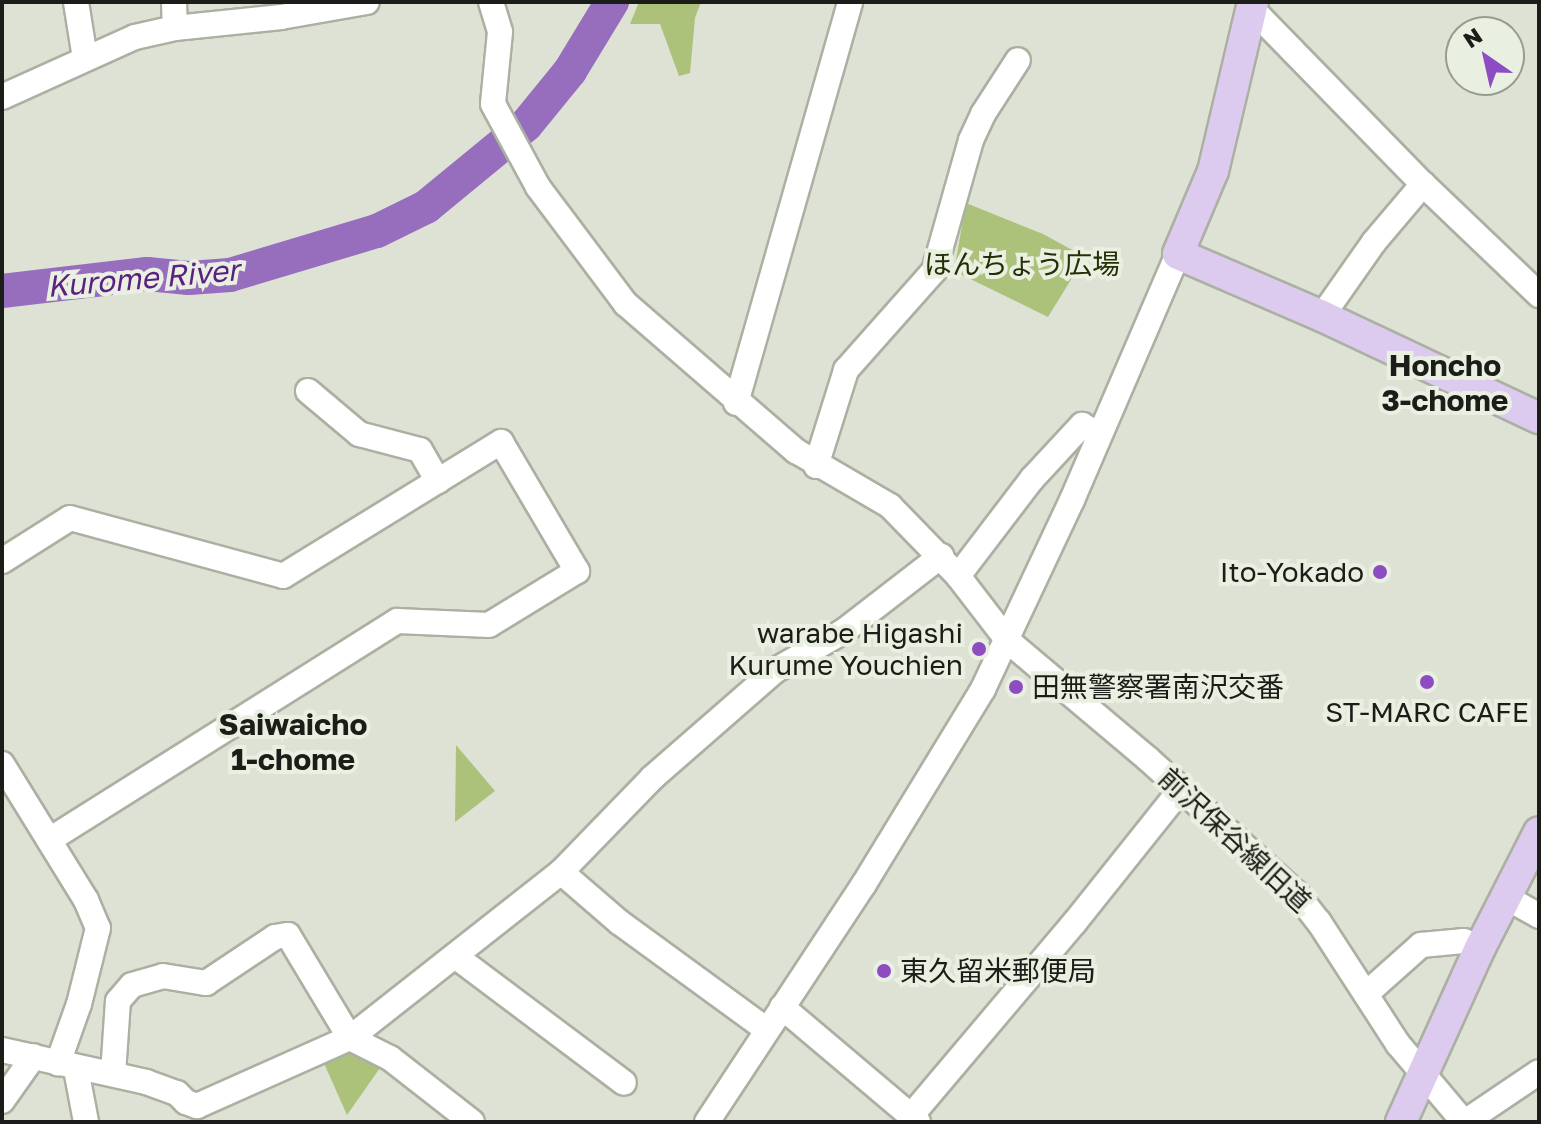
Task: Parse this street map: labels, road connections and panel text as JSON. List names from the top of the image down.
{
  "streets": {
    "street": ["前沢保谷線旧道"]
  },
  "districts": ["Honcho 3-chome", "Saiwaicho 1-chome"],
  "water": ["Kurome River"],
  "parks": ["ほんちょう広場"],
  "places": [
    "Ito-Yokado",
    "warabe Higashi Kurume Youchien",
    "ST-MARC CAFE",
    "田無警察署南沢交番",
    "東久留米郵便局"
  ],
  "north": "top left"
}
